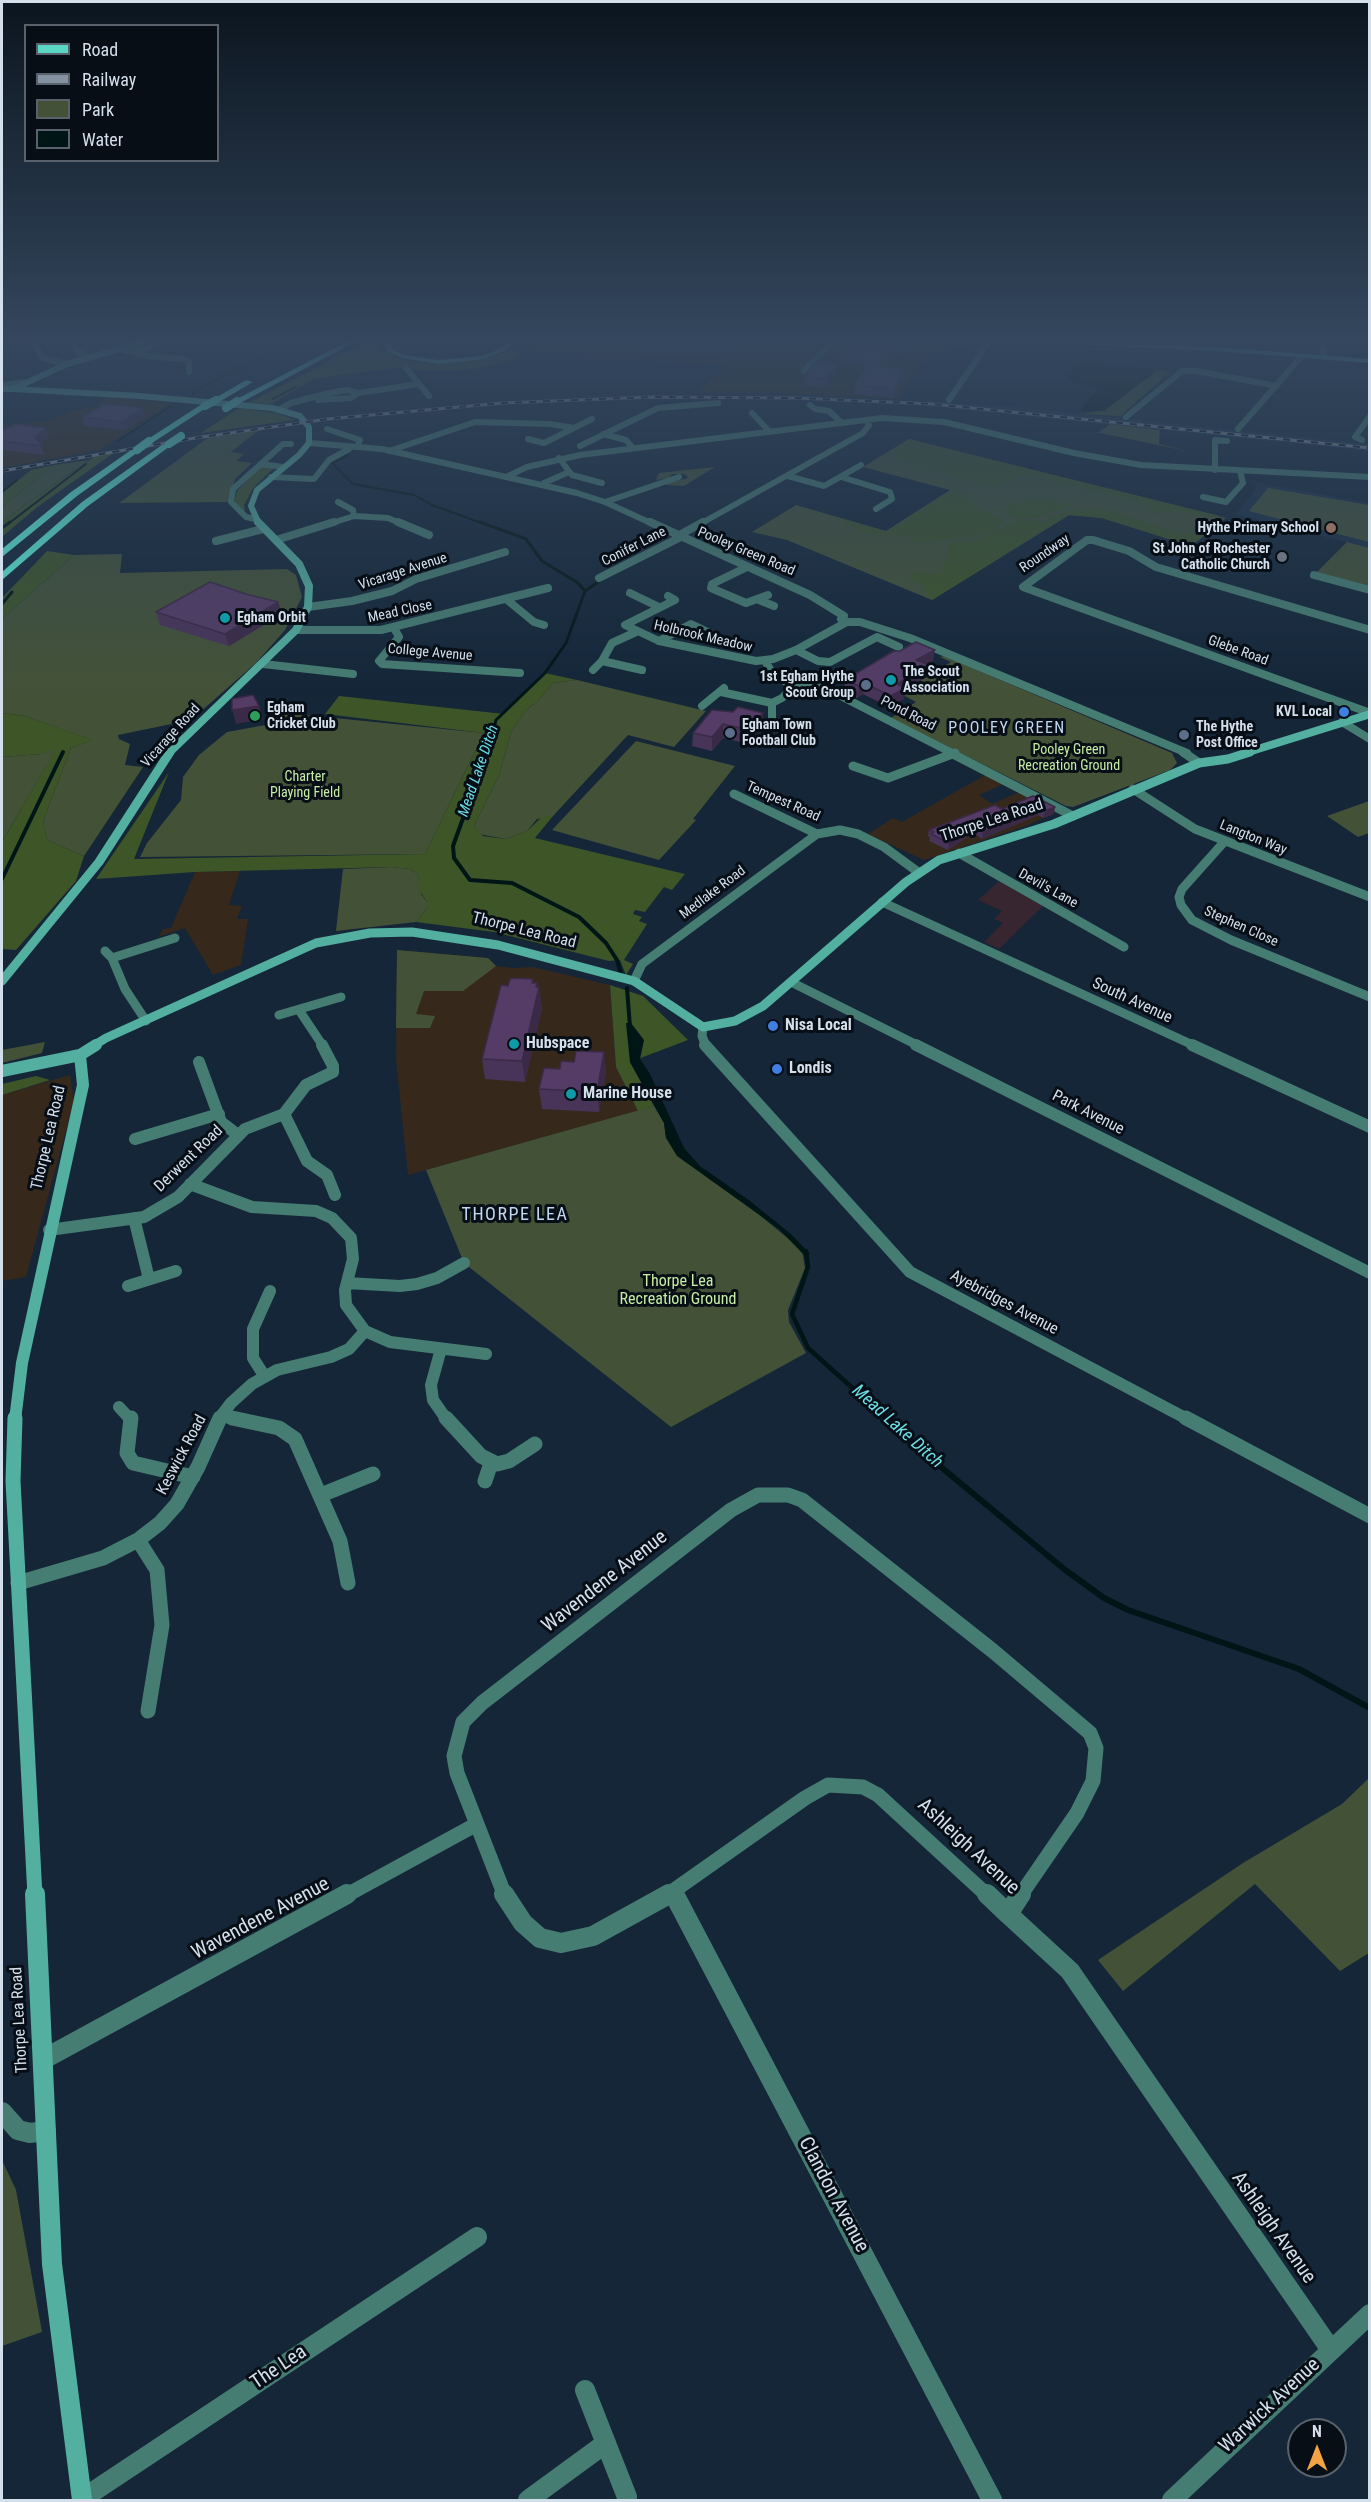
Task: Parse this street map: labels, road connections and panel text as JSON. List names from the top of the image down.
{
  "streets": {
    "main road": ["Vicarage Road", "Thorpe Lea Road"],
    "street": [
      "Conifer Lane",
      "Pooley Green Road",
      "Roundway",
      "Vicarage Avenue",
      "Mead Close",
      "Holbrook Meadow",
      "Glebe Road",
      "College Avenue",
      "Pond Road",
      "Tempest Road",
      "Langton Way",
      "Devil's Lane",
      "Medlake Road",
      "Stephen Close",
      "South Avenue",
      "Park Avenue",
      "Derwent Road",
      "Ayebridges Avenue",
      "Keswick Road",
      "Wavendene Avenue",
      "Ashleigh Avenue",
      "Clandon Avenue",
      "The Lea",
      "Warwick Avenue"
    ]
  },
  "crossings": [
    ["Conifer Lane", "Pooley Green Road"],
    ["Pooley Green Road", "Holbrook Meadow"],
    ["Roundway", "Glebe Road"],
    ["Vicarage Avenue", "Vicarage Road"],
    ["Mead Close", "College Avenue"],
    ["Mead Close", "Vicarage Road"],
    ["Holbrook Meadow", "Pond Road"],
    ["Glebe Road", "Thorpe Lea Road"],
    ["Pond Road", "Thorpe Lea Road"],
    ["Tempest Road", "Thorpe Lea Road"],
    ["Tempest Road", "Medlake Road"],
    ["Thorpe Lea Road", "Langton Way"],
    ["Thorpe Lea Road", "Devil's Lane"],
    ["Thorpe Lea Road", "Medlake Road"],
    ["Thorpe Lea Road", "South Avenue"],
    ["Thorpe Lea Road", "Park Avenue"],
    ["Thorpe Lea Road", "Derwent Road"],
    ["Thorpe Lea Road", "Ayebridges Avenue"],
    ["Thorpe Lea Road", "Keswick Road"],
    ["Thorpe Lea Road", "Wavendene Avenue"],
    ["Thorpe Lea Road", "The Lea"],
    ["Langton Way", "Stephen Close"],
    ["Wavendene Avenue", "Ashleigh Avenue"],
    ["Ashleigh Avenue", "Clandon Avenue"],
    ["Ashleigh Avenue", "Warwick Avenue"]
  ],
  "districts": ["POOLEY GREEN", "THORPE LEA"],
  "water": ["Mead Lake Ditch"],
  "parks": ["Pooley Green Recreation Ground", "Charter Playing Field", "Thorpe Lea Recreation Ground"],
  "places": [
    "Hythe Primary School",
    "St John of Rochester Catholic Church",
    "Egham Orbit",
    "The Scout Association",
    "1st Egham Hythe Scout Group",
    "KVL Local",
    "Egham Cricket Club",
    "Egham Town Football Club",
    "The Hythe Post Office",
    "Nisa Local",
    "Hubspace",
    "Londis",
    "Marine House"
  ],
  "legend": [
    "Road",
    "Railway",
    "Park",
    "Water"
  ],
  "north": "top"
}
